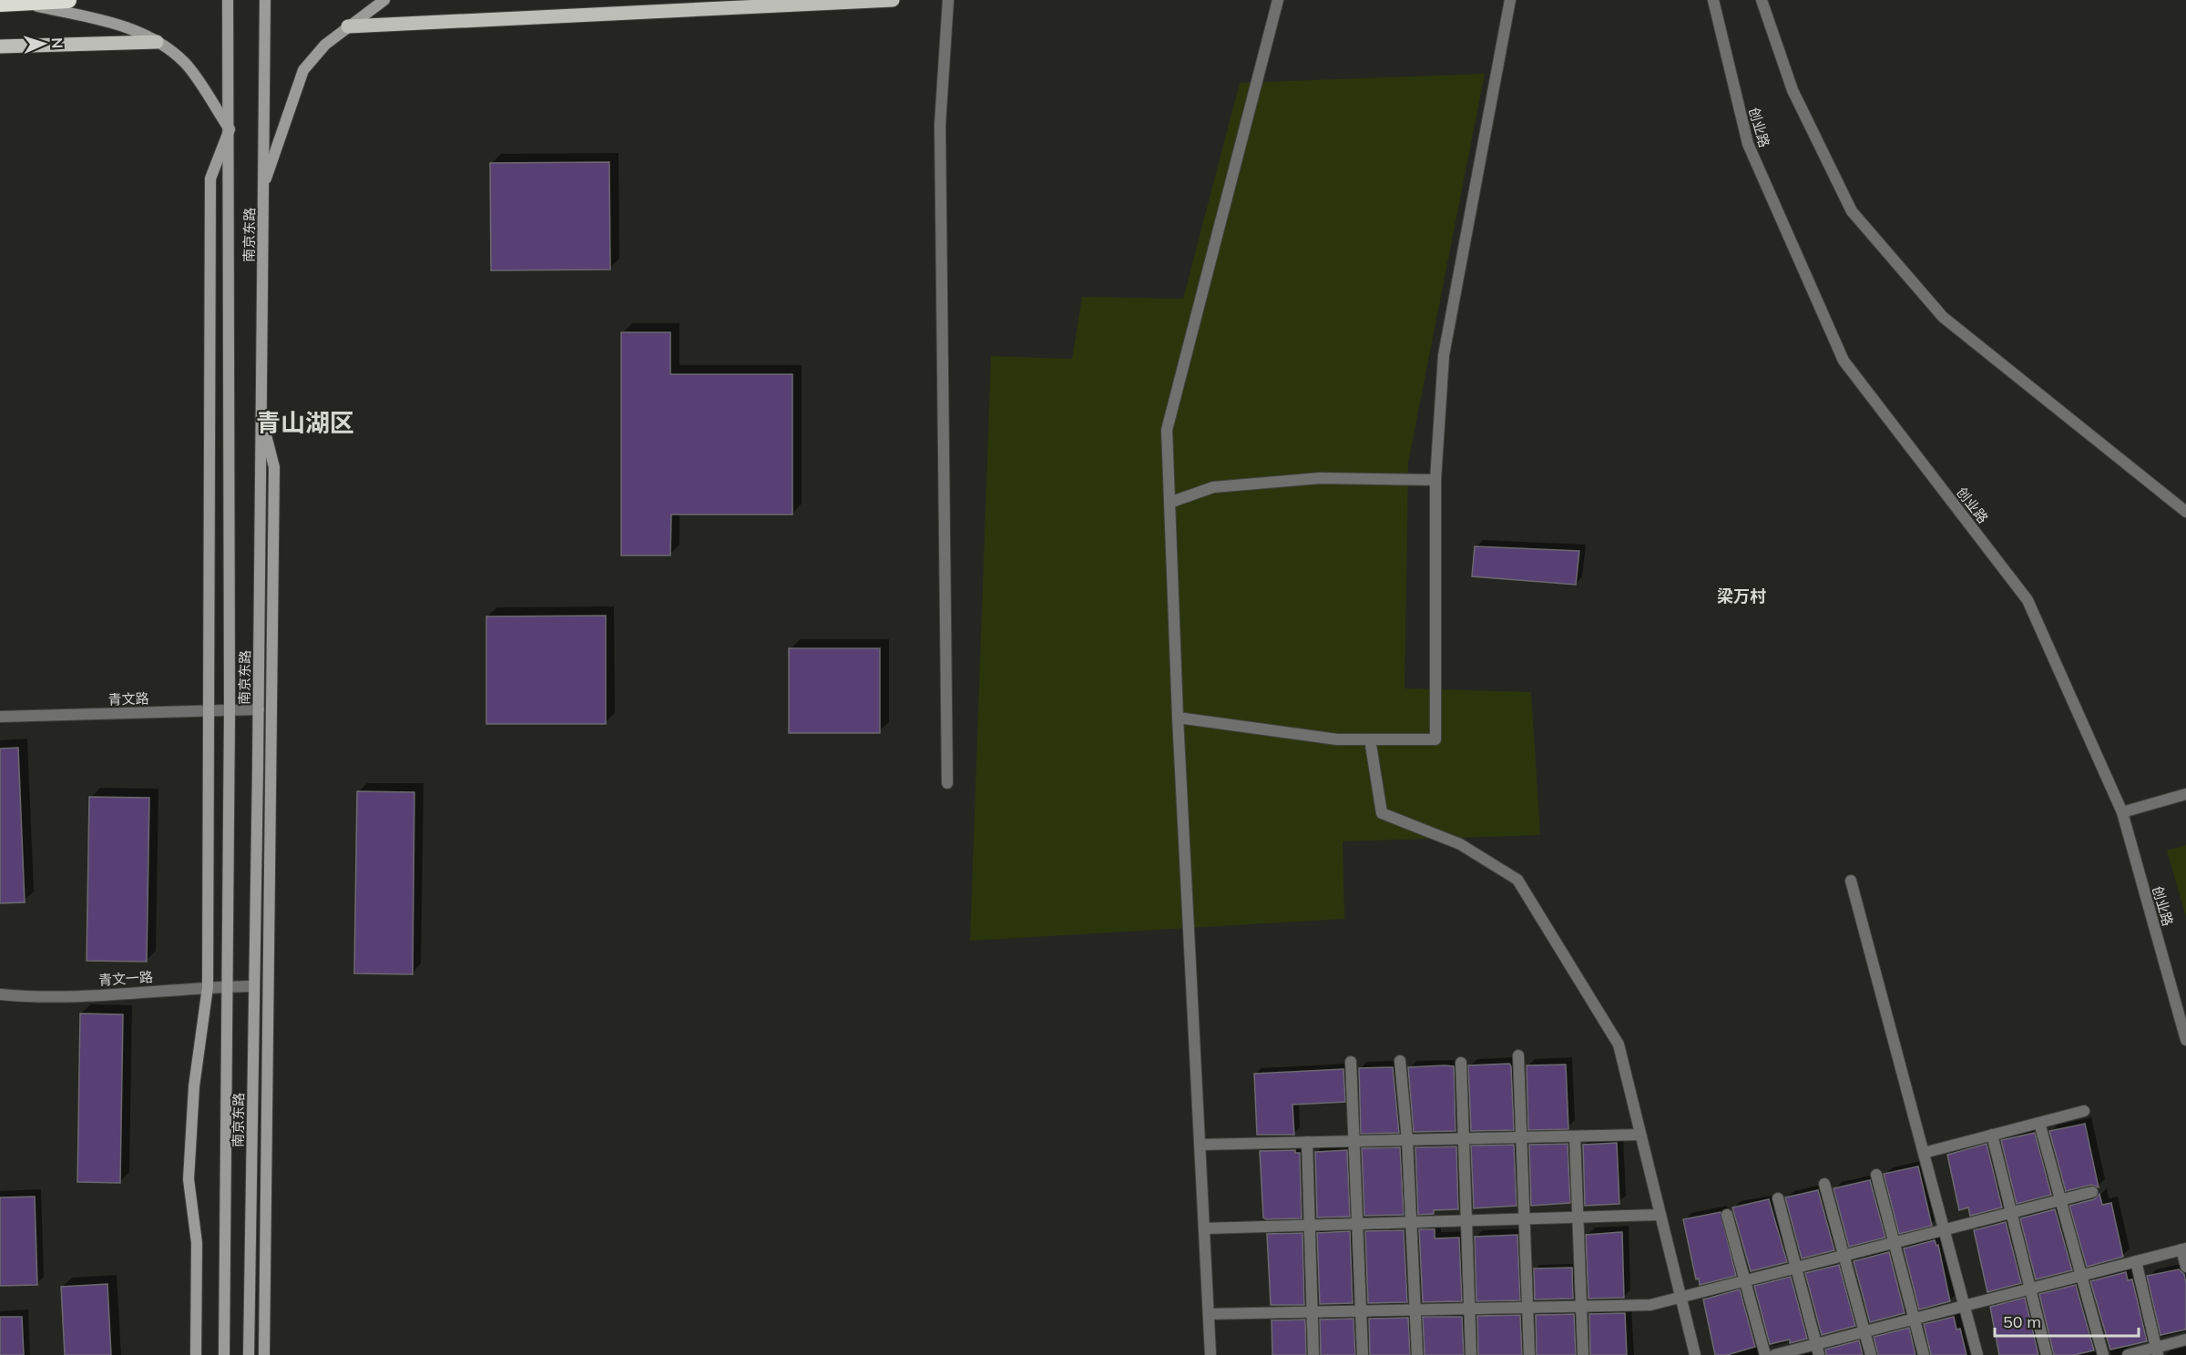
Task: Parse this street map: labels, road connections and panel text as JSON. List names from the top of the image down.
{
  "streets": {
    "main road": ["南京东路"],
    "street": ["创业路", "青文路", "青文一路"]
  },
  "crossings": [
    ["南京东路", "青文路"],
    ["南京东路", "青文一路"]
  ],
  "districts": ["青山湖区", "梁万村"],
  "scale_bar": "50 m",
  "north": "right"
}
